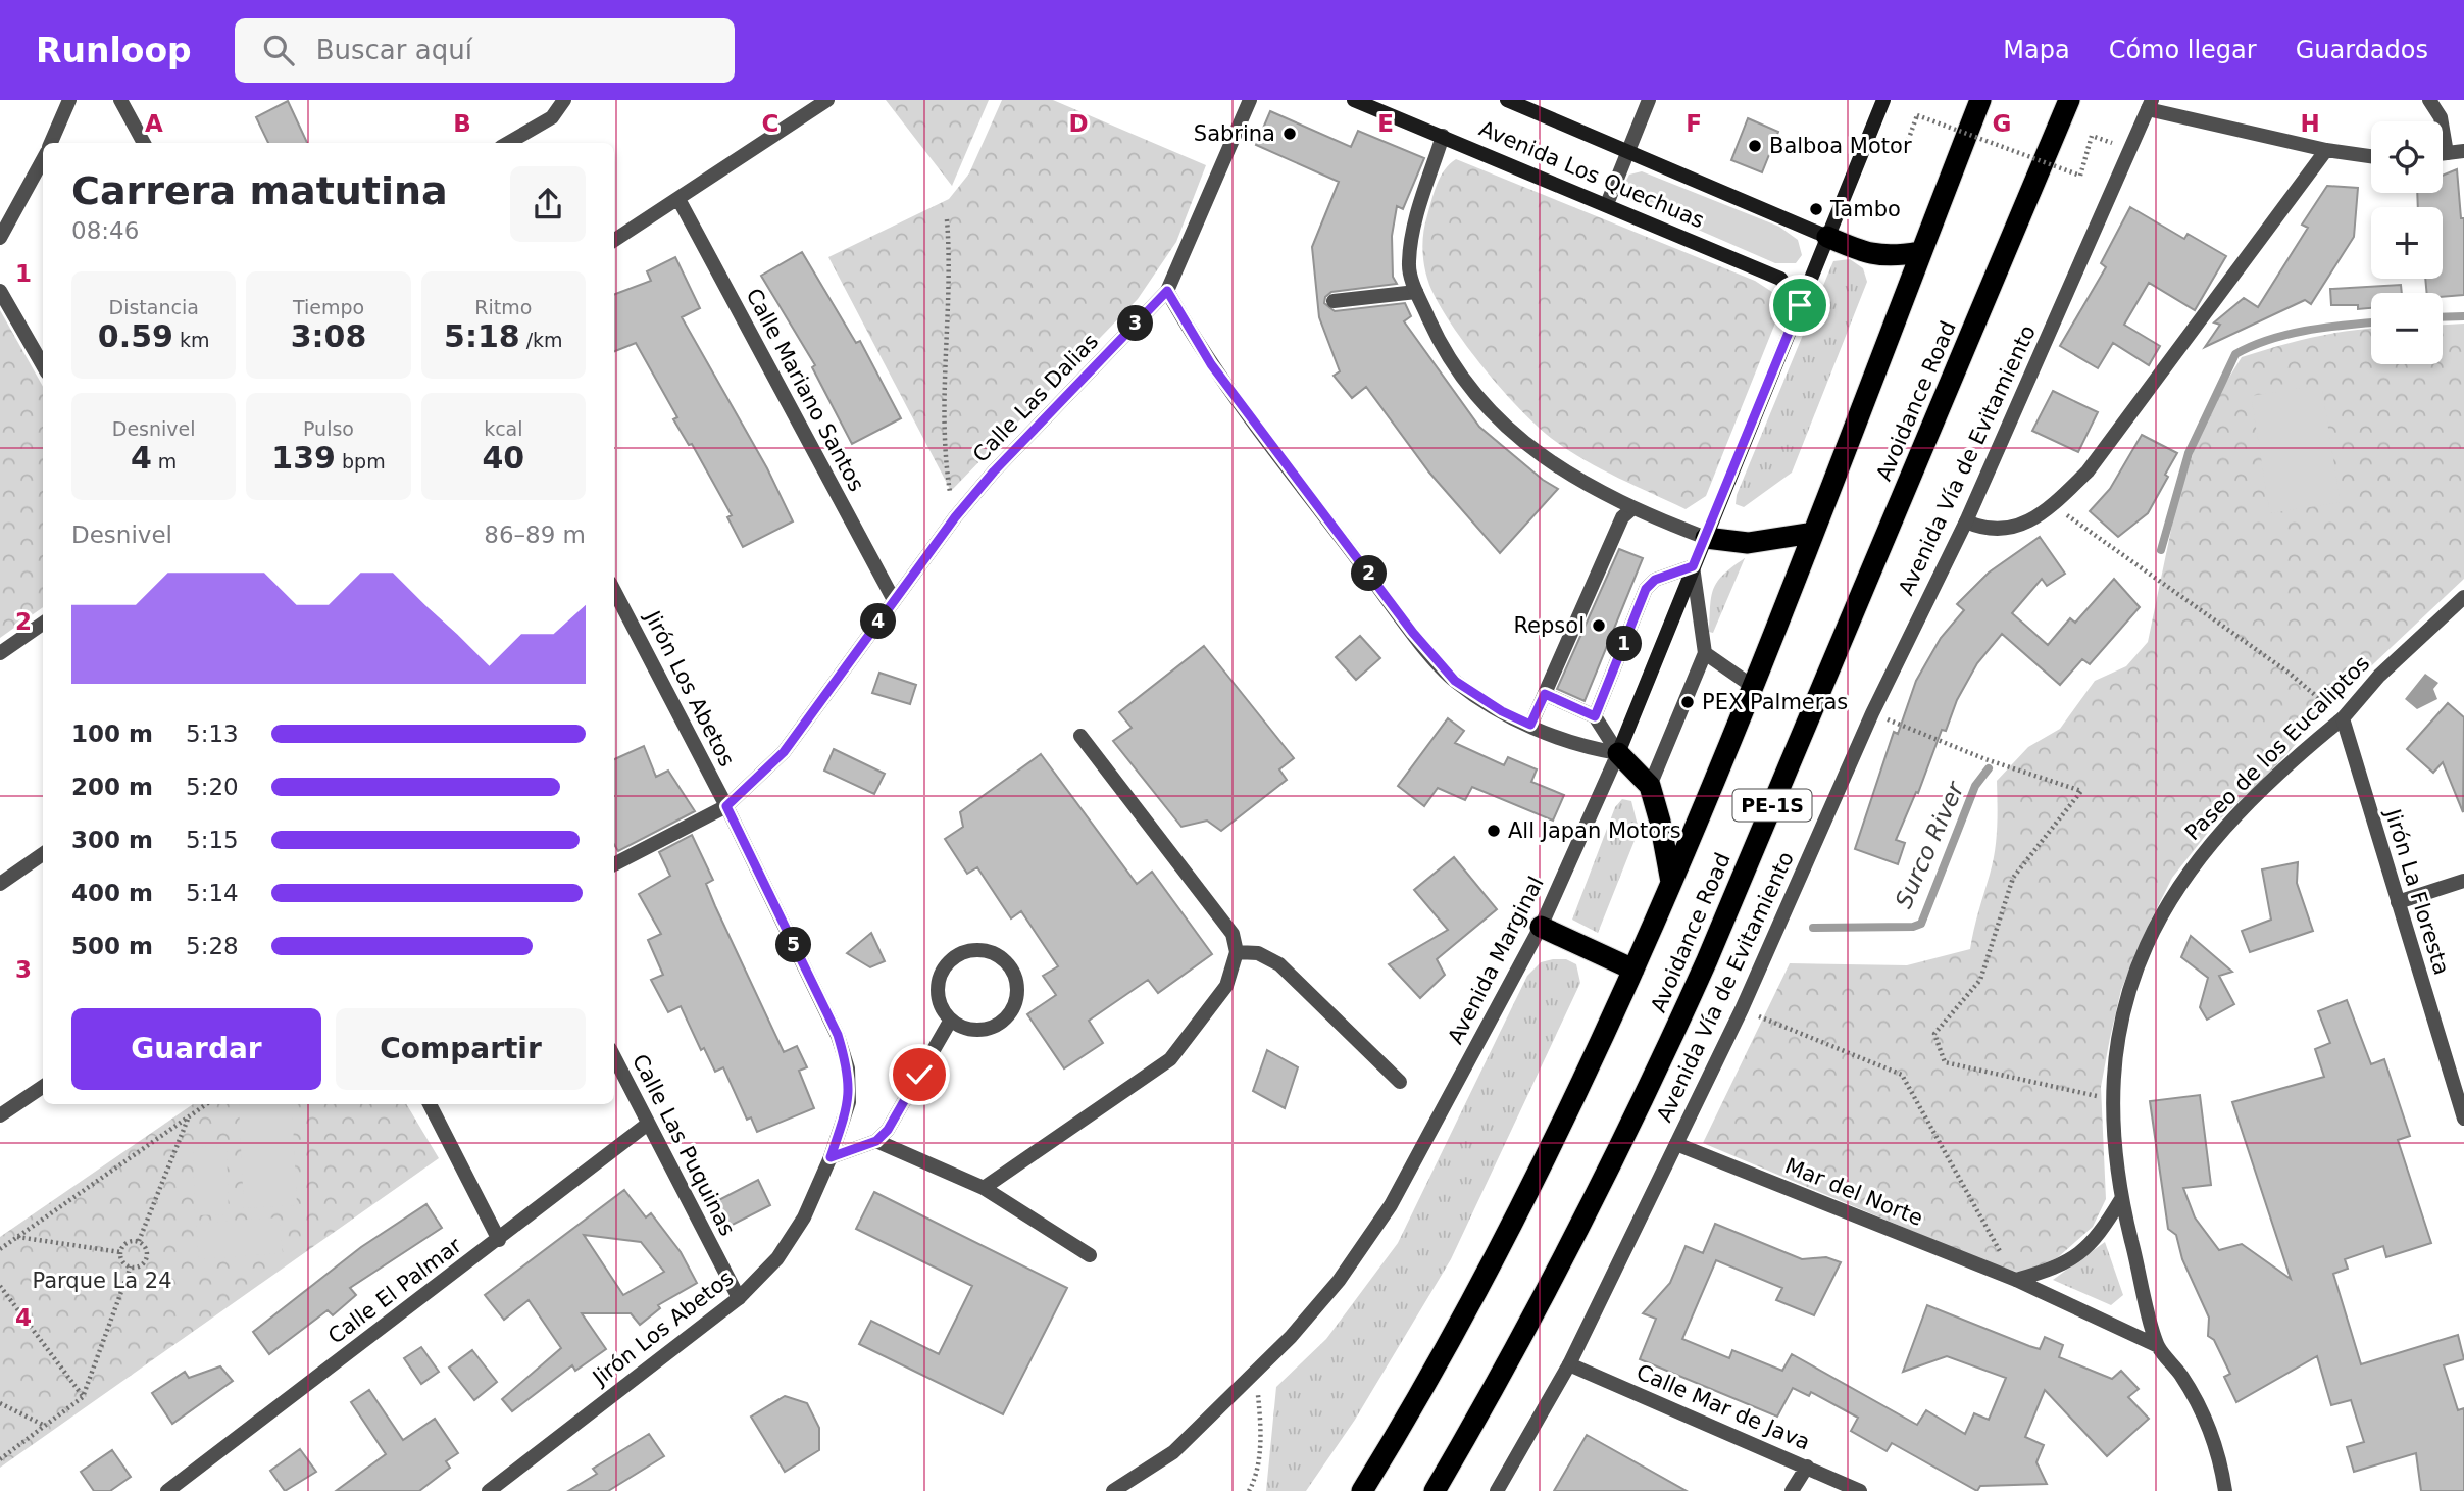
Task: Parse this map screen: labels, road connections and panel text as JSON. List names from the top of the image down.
{
  "streets": {
    "highway": ["Avoidance Road", "PE-1S"],
    "main road": ["Avenida Los Quechuas", "Avenida Marginal"],
    "street": [
      "Calle Mariano Santos",
      "Calle Las Dalias",
      "Avenida Vía de Evitamiento",
      "Jirón Los Abetos",
      "Paseo de los Eucaliptos",
      "Jirón La Floresta",
      "Calle Las Puquinas",
      "Mar del Norte",
      "Calle El Palmar",
      "Calle Mar de Java"
    ]
  },
  "crossings": [
    ["Avenida Los Quechuas", "Avenida Marginal"],
    ["Calle Mariano Santos", "Calle Las Dalias"],
    ["Calle Las Dalias", "Jirón Los Abetos"],
    ["Avenida Vía de Evitamiento", "Mar del Norte"],
    ["Avenida Vía de Evitamiento", "Calle Mar de Java"],
    ["Jirón Los Abetos", "Calle Las Puquinas"],
    ["Paseo de los Eucaliptos", "Jirón La Floresta"],
    ["Paseo de los Eucaliptos", "Mar del Norte"],
    ["Calle Las Puquinas", "Calle El Palmar"]
  ],
  "water": ["Surco River"],
  "parks": ["Parque La 24"],
  "places": [
    "Sabrina",
    "Balboa Motor",
    "Tambo",
    "Repsol",
    "PEX Palmeras",
    "All Japan Motors"
  ],
  "page": {
    "header": "Runloop",
    "search": "Buscar aquí",
    "nav": ["Mapa", "Cómo llegar", "Guardados"],
    "map_buttons": ["+", "−"],
    "heading": ["Carrera matutina", "08:46"],
    "stats": [
      ["Distancia", "0.59 km"],
      ["Tiempo", "3:08"],
      ["Ritmo", "5:18 /km"],
      ["Desnivel", "4 m"],
      ["Pulso", "139 bpm"],
      ["kcal", "40"]
    ],
    "pins": [
      "3",
      "2",
      "4",
      "1",
      "5"
    ],
    "chart": ["Desnivel", "86–89 m"],
    "list": [
      {
        "name": "100 m",
        "note": "5:13"
      },
      {
        "name": "200 m",
        "note": "5:20"
      },
      {
        "name": "300 m",
        "note": "5:15"
      },
      {
        "name": "400 m",
        "note": "5:14"
      },
      {
        "name": "500 m",
        "note": "5:28"
      }
    ],
    "buttons": ["Guardar", "Compartir"]
  },
  "grid": {
    "columns": [
      "A",
      "B",
      "C",
      "D",
      "E",
      "F",
      "G",
      "H"
    ],
    "rows": [
      "1",
      "2",
      "3",
      "4"
    ]
  }
}
